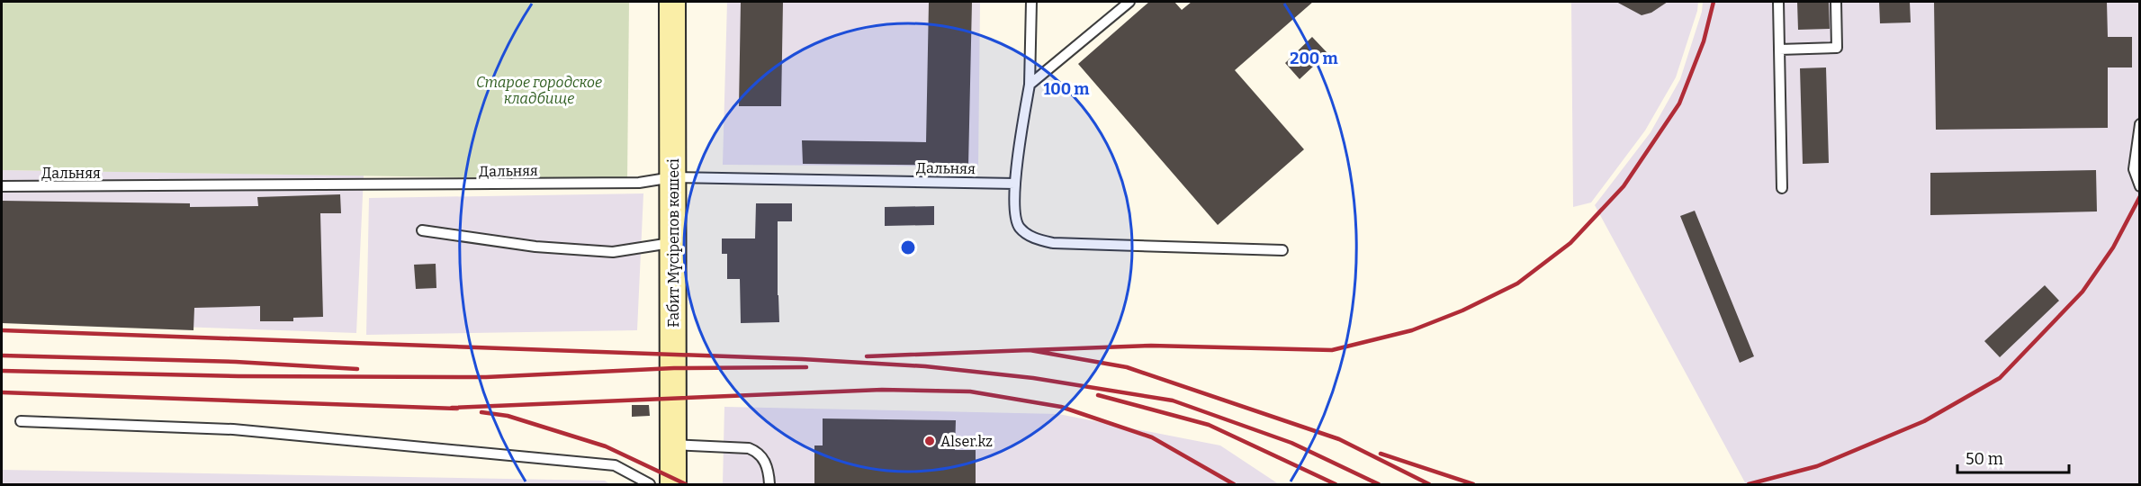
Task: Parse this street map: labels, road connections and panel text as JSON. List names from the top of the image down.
{
  "streets": {
    "main road": ["Ғабит Мүсірепов көшесі"],
    "lane": ["Дальняя"]
  },
  "crossings": [
    ["Дальняя", "Ғабит Мүсірепов көшесі"]
  ],
  "parks": ["Старое городское кладбище"],
  "places": ["Alser.kz"],
  "scale_bar": "50 m",
  "rings": ["200 m", "100 m"]
}
